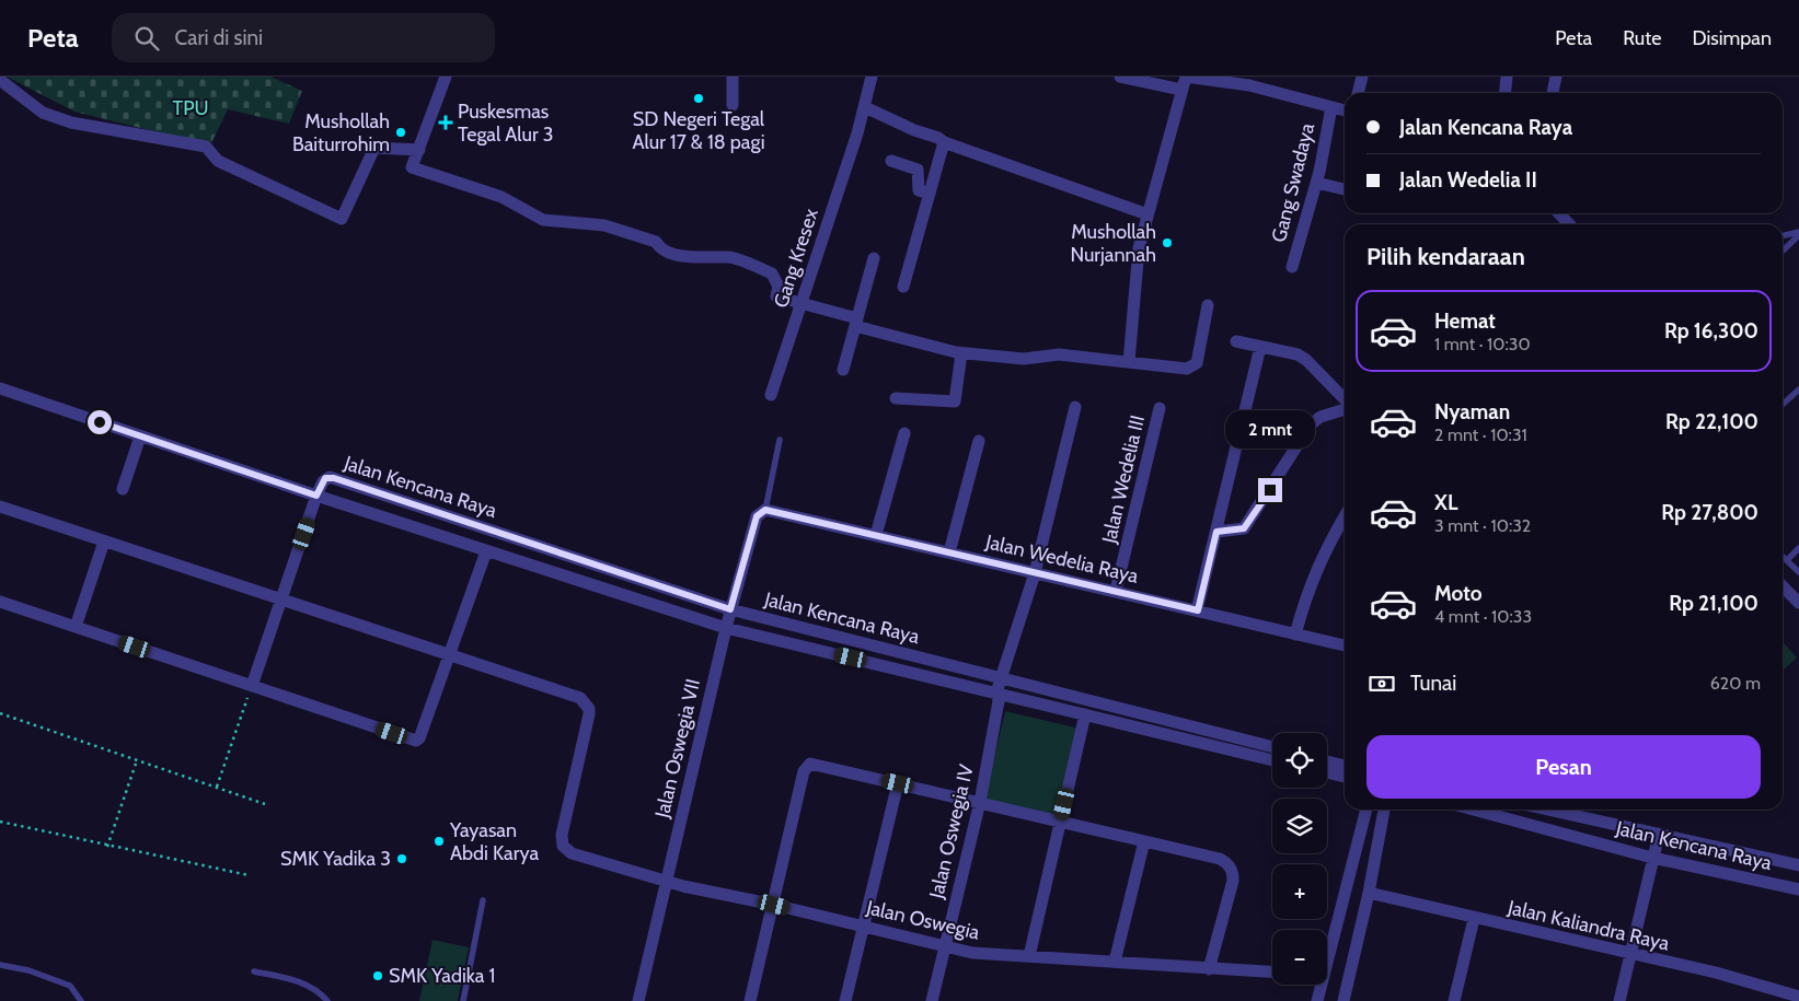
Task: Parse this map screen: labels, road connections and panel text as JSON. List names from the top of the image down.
{
  "streets": {
    "street": [
      "Gang Swadaya",
      "Gang Kresex",
      "Jalan Wedelia III",
      "Jalan Kencana Raya",
      "Jalan Wedelia Raya",
      "Jalan Oswegia VII",
      "Jalan Oswegia IV",
      "Jalan Oswegia",
      "Jalan Kaliandra Raya"
    ]
  },
  "crossings": [
    ["Jalan Wedelia III", "Jalan Wedelia Raya"],
    ["Jalan Kencana Raya", "Jalan Oswegia VII"],
    ["Jalan Kencana Raya", "Jalan Oswegia IV"],
    ["Jalan Wedelia Raya", "Jalan Oswegia VII"],
    ["Jalan Wedelia Raya", "Jalan Oswegia IV"],
    ["Jalan Oswegia VII", "Jalan Oswegia"],
    ["Jalan Oswegia IV", "Jalan Oswegia"]
  ],
  "parks": ["TPU"],
  "places": {
    "other": [
      "SD Negeri Tegal Alur 17 & 18 pagi",
      "Mushollah Baiturrohim",
      "Mushollah Nurjannah",
      "Yayasan Abdi Karya",
      "SMK Yadika 3",
      "SMK Yadika 1"
    ],
    "health": ["Puskesmas Tegal Alur 3"]
  },
  "page": {
    "header": "Peta",
    "search": "Cari di sini",
    "nav": ["Peta", "Rute", "Disimpan"],
    "banner": ["Jalan Kencana Raya", "Jalan Wedelia II"],
    "heading": "Pilih kendaraan",
    "list": [
      {
        "name": "Hemat",
        "note": "1 mnt · 10:30",
        "value": "Rp 16,300"
      },
      {
        "name": "Nyaman",
        "note": "2 mnt · 10:31",
        "value": "Rp 22,100"
      },
      {
        "name": "XL",
        "note": "3 mnt · 10:32",
        "value": "Rp 27,800"
      },
      {
        "name": "Moto",
        "note": "4 mnt · 10:33",
        "value": "Rp 21,100"
      }
    ],
    "bubble": "2 mnt",
    "pay": ["Tunai", "620 m"],
    "buttons": "Pesan",
    "map_buttons": ["+", "−"]
  }
}
